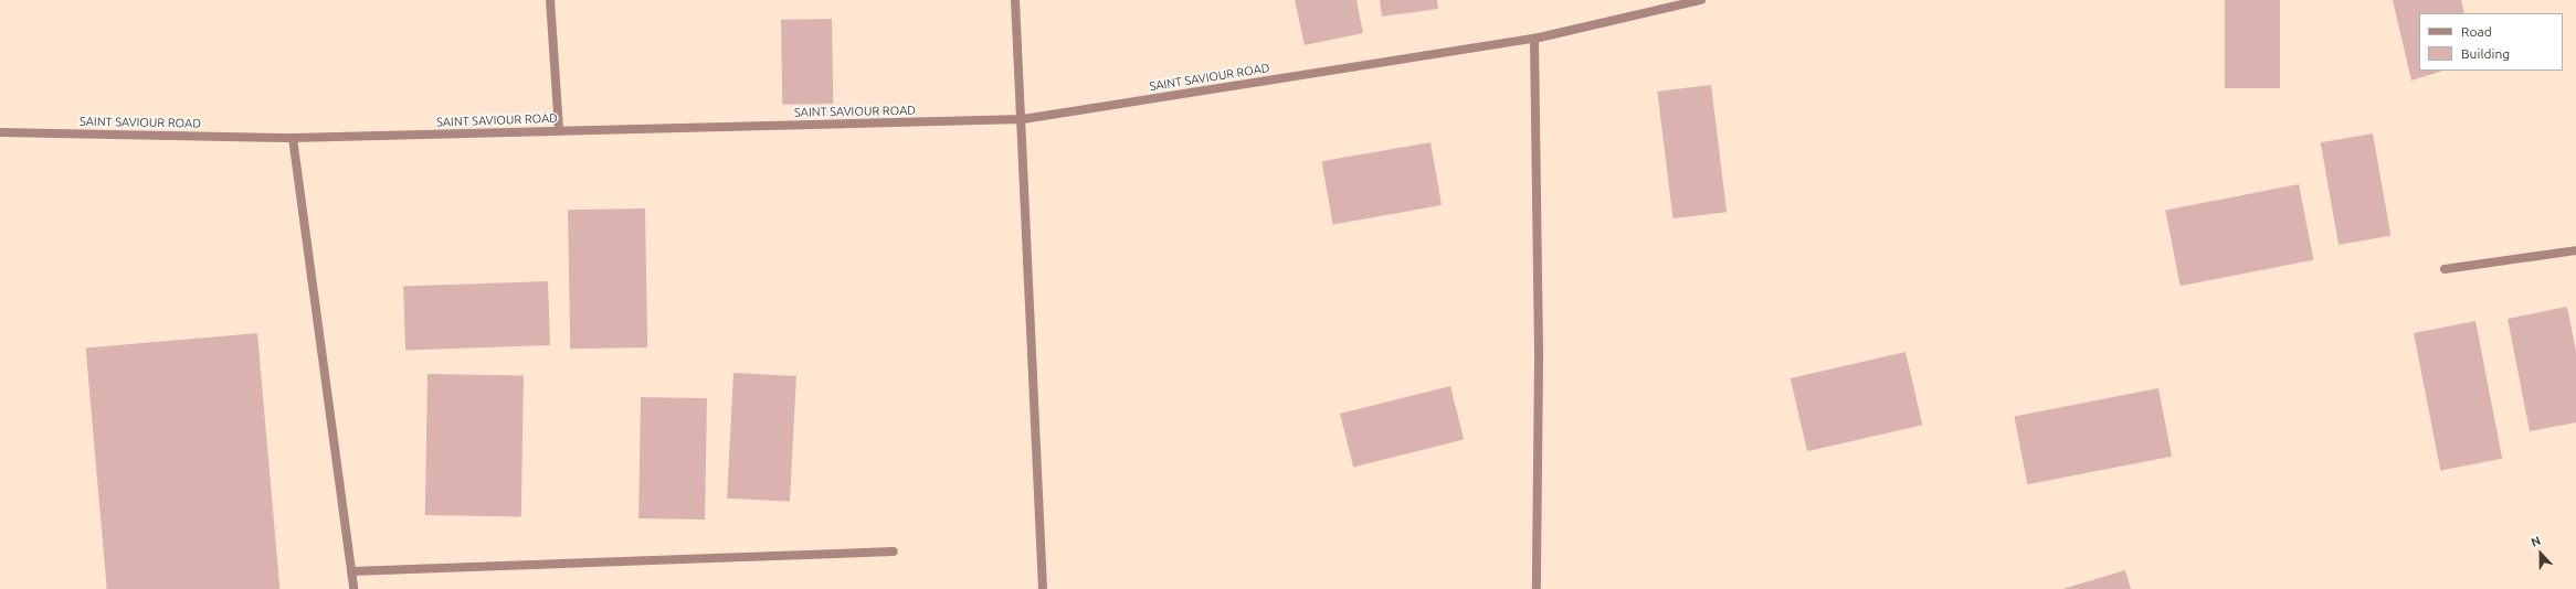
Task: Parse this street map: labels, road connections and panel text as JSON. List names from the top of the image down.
{
  "streets": {
    "street": ["SAINT SAVIOUR ROAD"]
  },
  "legend": ["Road", "Building"],
  "north": "top"
}
